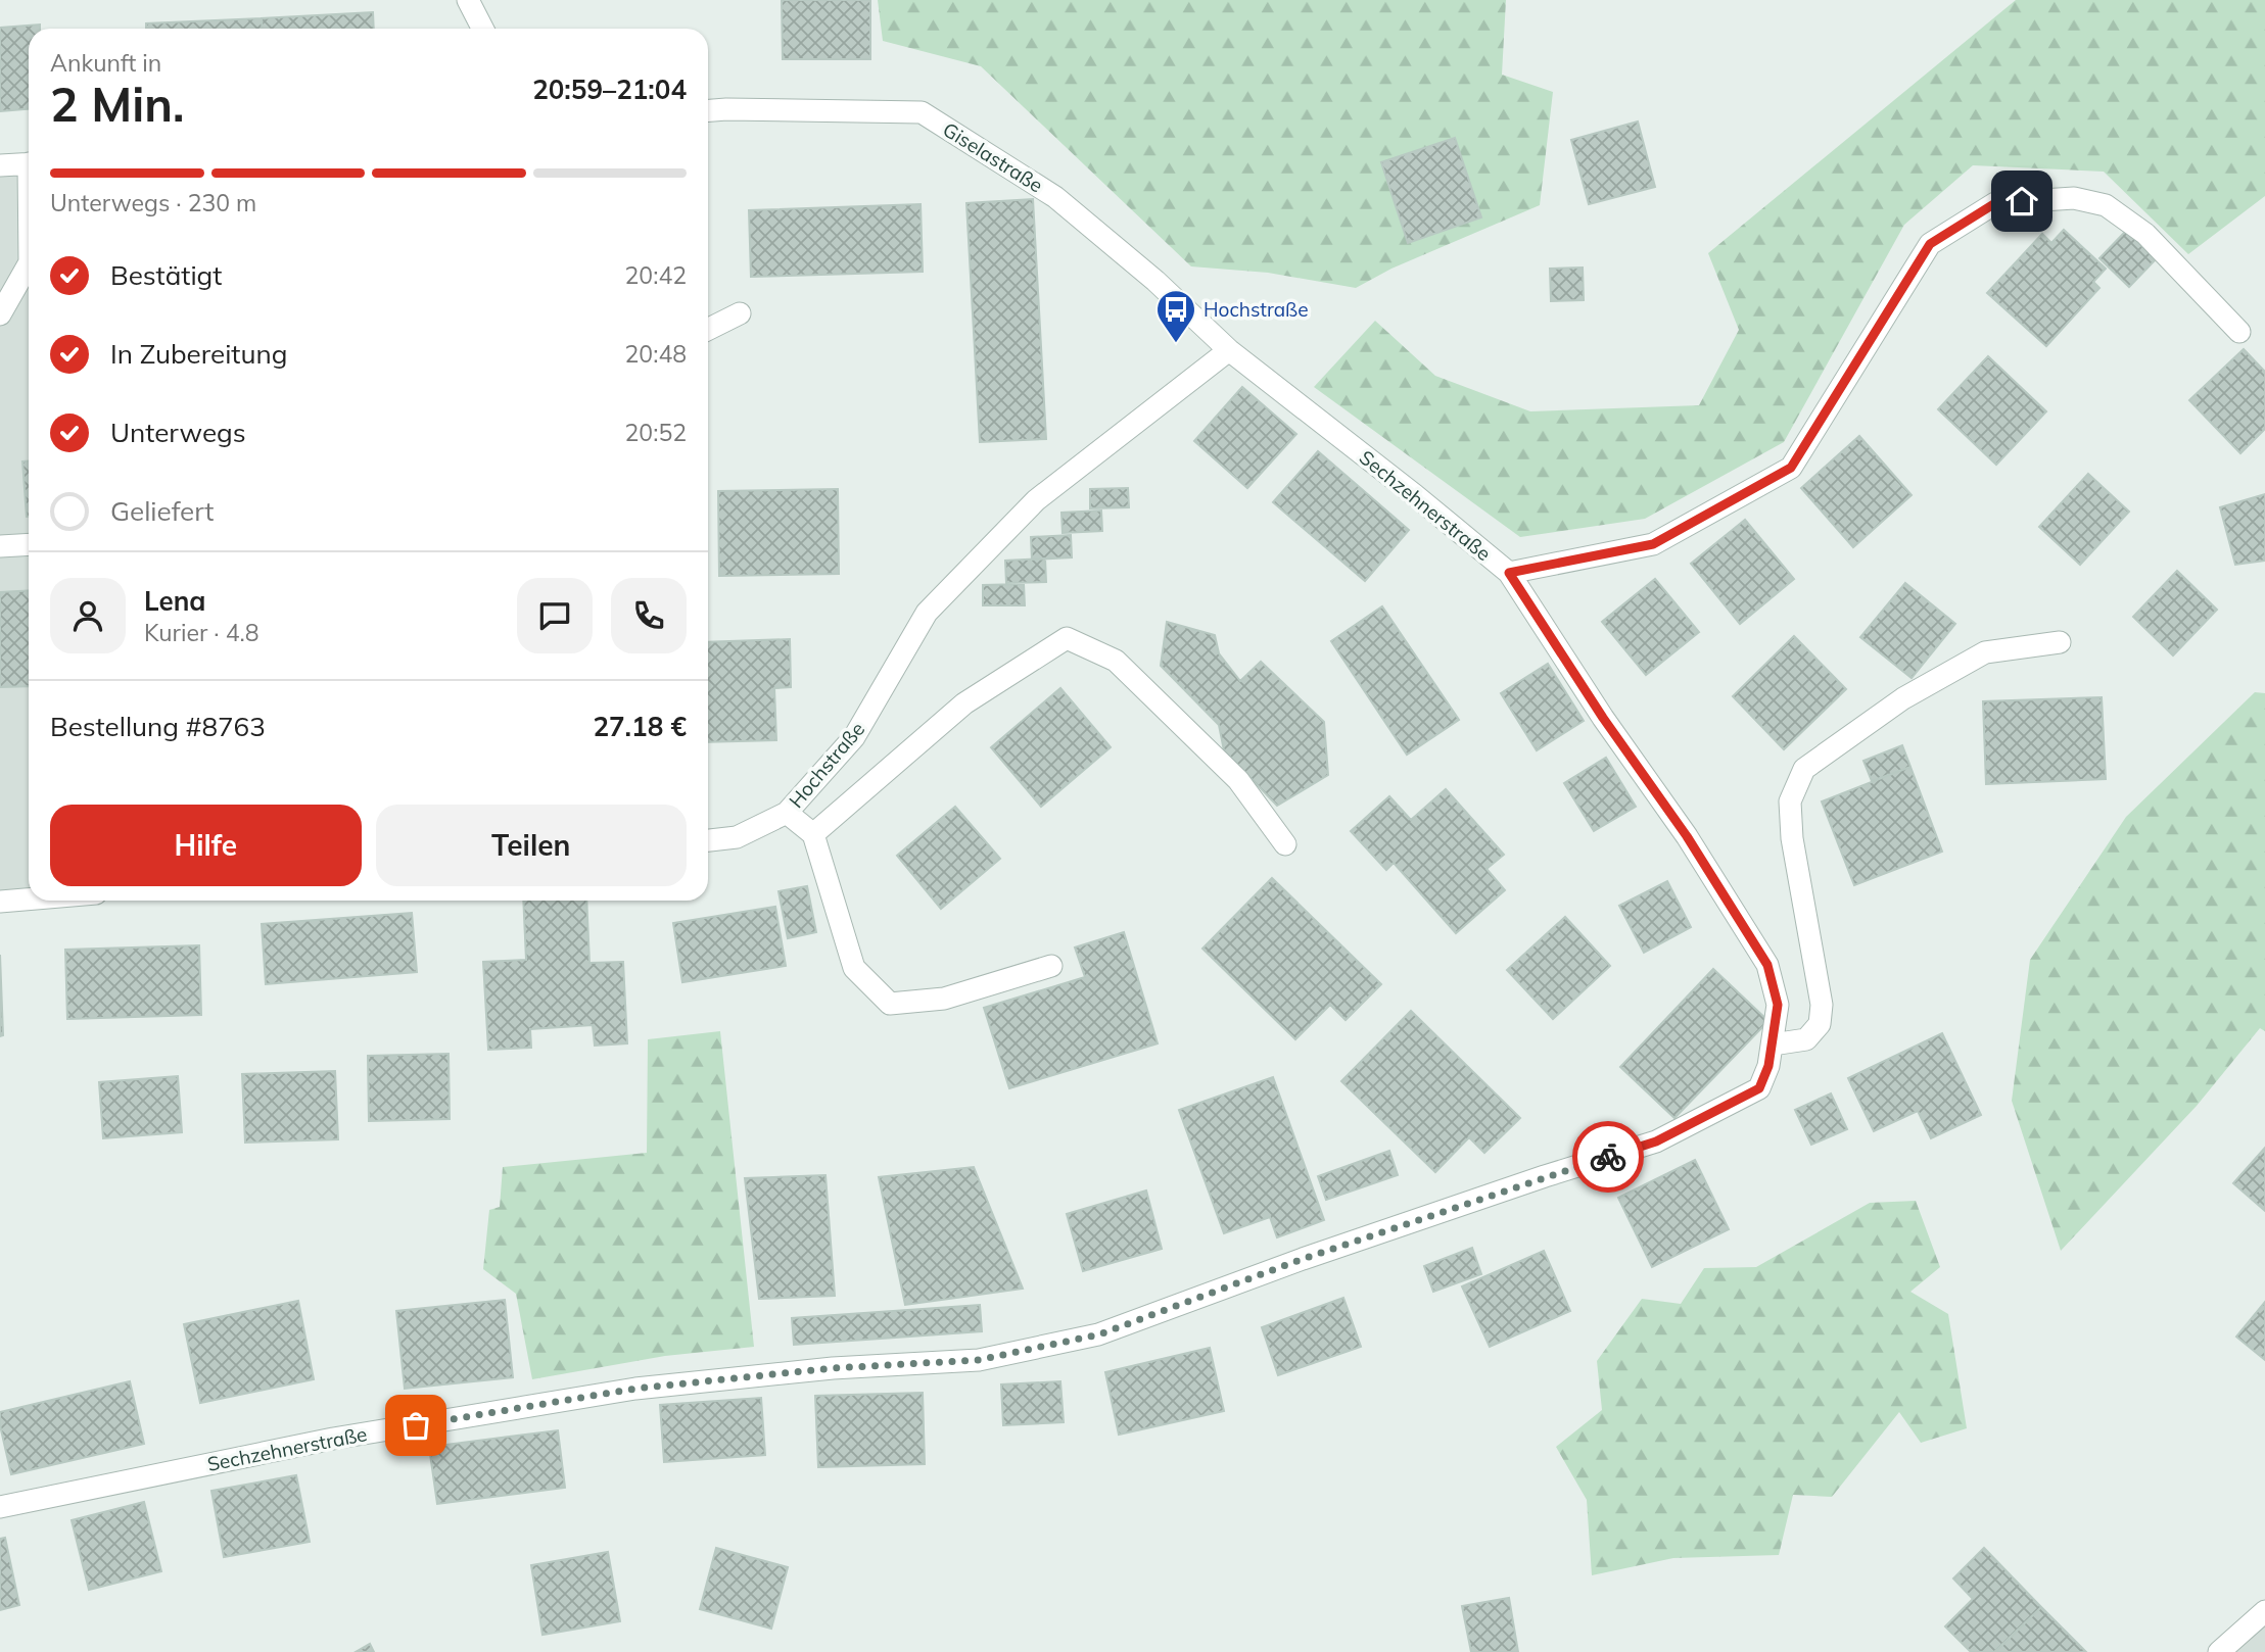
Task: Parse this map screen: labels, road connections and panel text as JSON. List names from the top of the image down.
{
  "streets": {
    "street": ["Giselastraße", "Sechzehnerstraße", "Hochstraße"]
  },
  "crossings": [
    ["Giselastraße", "Sechzehnerstraße"],
    ["Giselastraße", "Hochstraße"],
    ["Sechzehnerstraße", "Hochstraße"]
  ],
  "places": {
    "bus stop": ["Hochstraße"]
  },
  "page": {
    "heading": ["2 Min.", "Ankunft in", "20:59–21:04"],
    "panel": [
      "Lena",
      "Kurier · 4.8",
      "Bestellung #8763",
      "27.18 €"
    ],
    "bar": "Unterwegs · 230 m",
    "list": [
      ["Bestätigt", "20:42"],
      ["In Zubereitung", "20:48"],
      ["Unterwegs", "20:52"],
      "Geliefert"
    ],
    "buttons": ["Hilfe", "Teilen"]
  }
}
